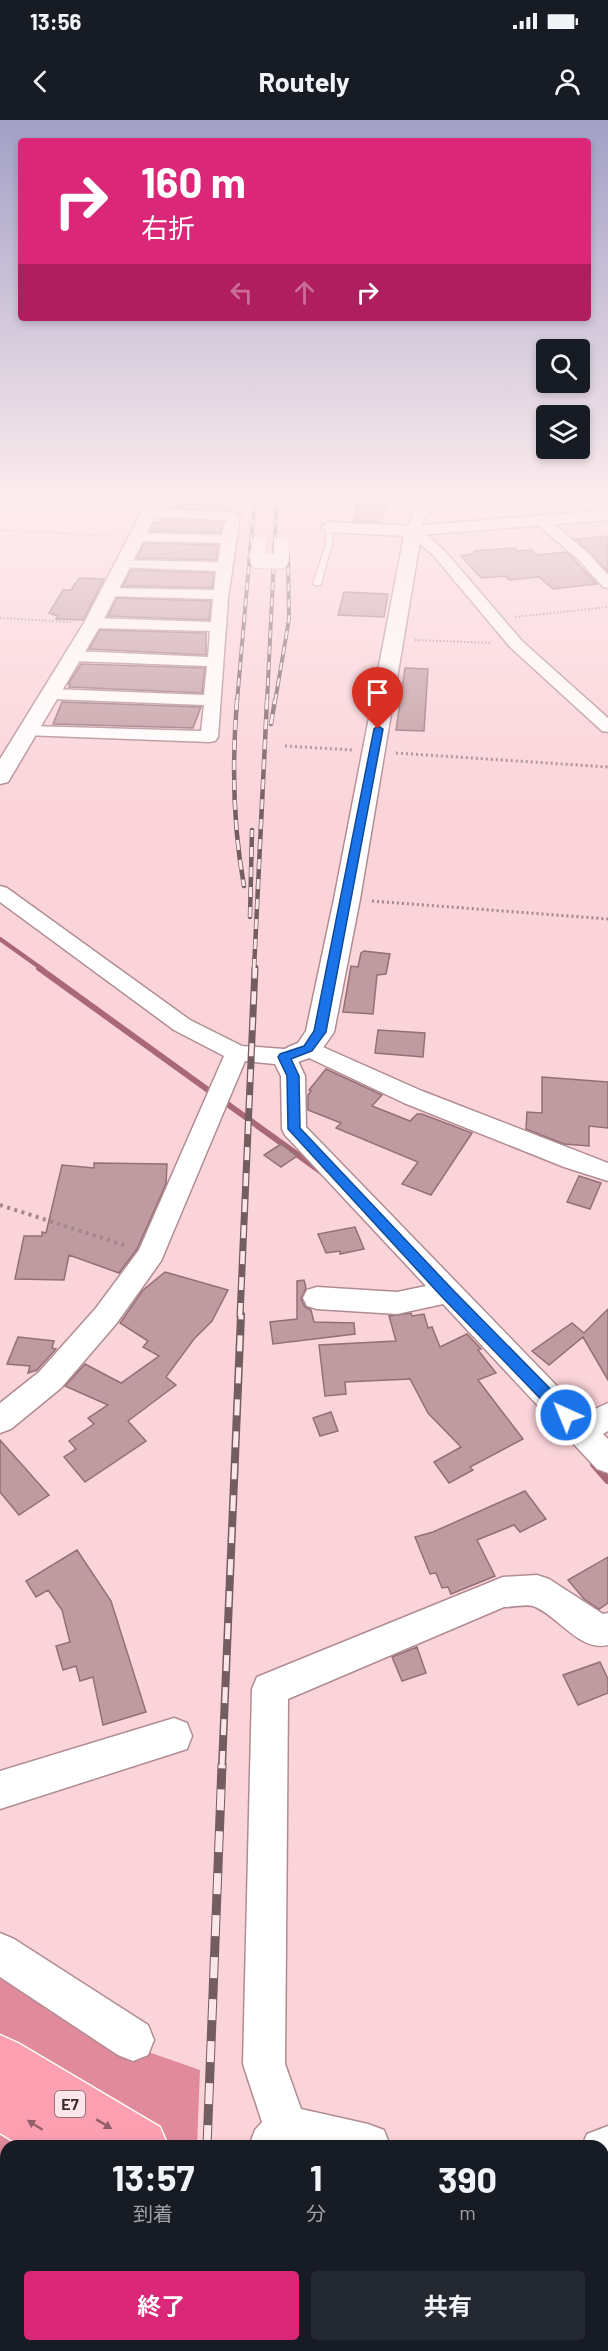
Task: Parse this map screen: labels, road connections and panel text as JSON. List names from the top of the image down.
{
  "streets": {
    "highway": ["E7"]
  },
  "page": {
    "status": "13:56",
    "header": "Routely",
    "turn": ["160 m", "右折"],
    "eta": [
      "13:57",
      "到着",
      "1",
      "分",
      "390",
      "m"
    ],
    "buttons": ["終了", "共有"]
  }
}
